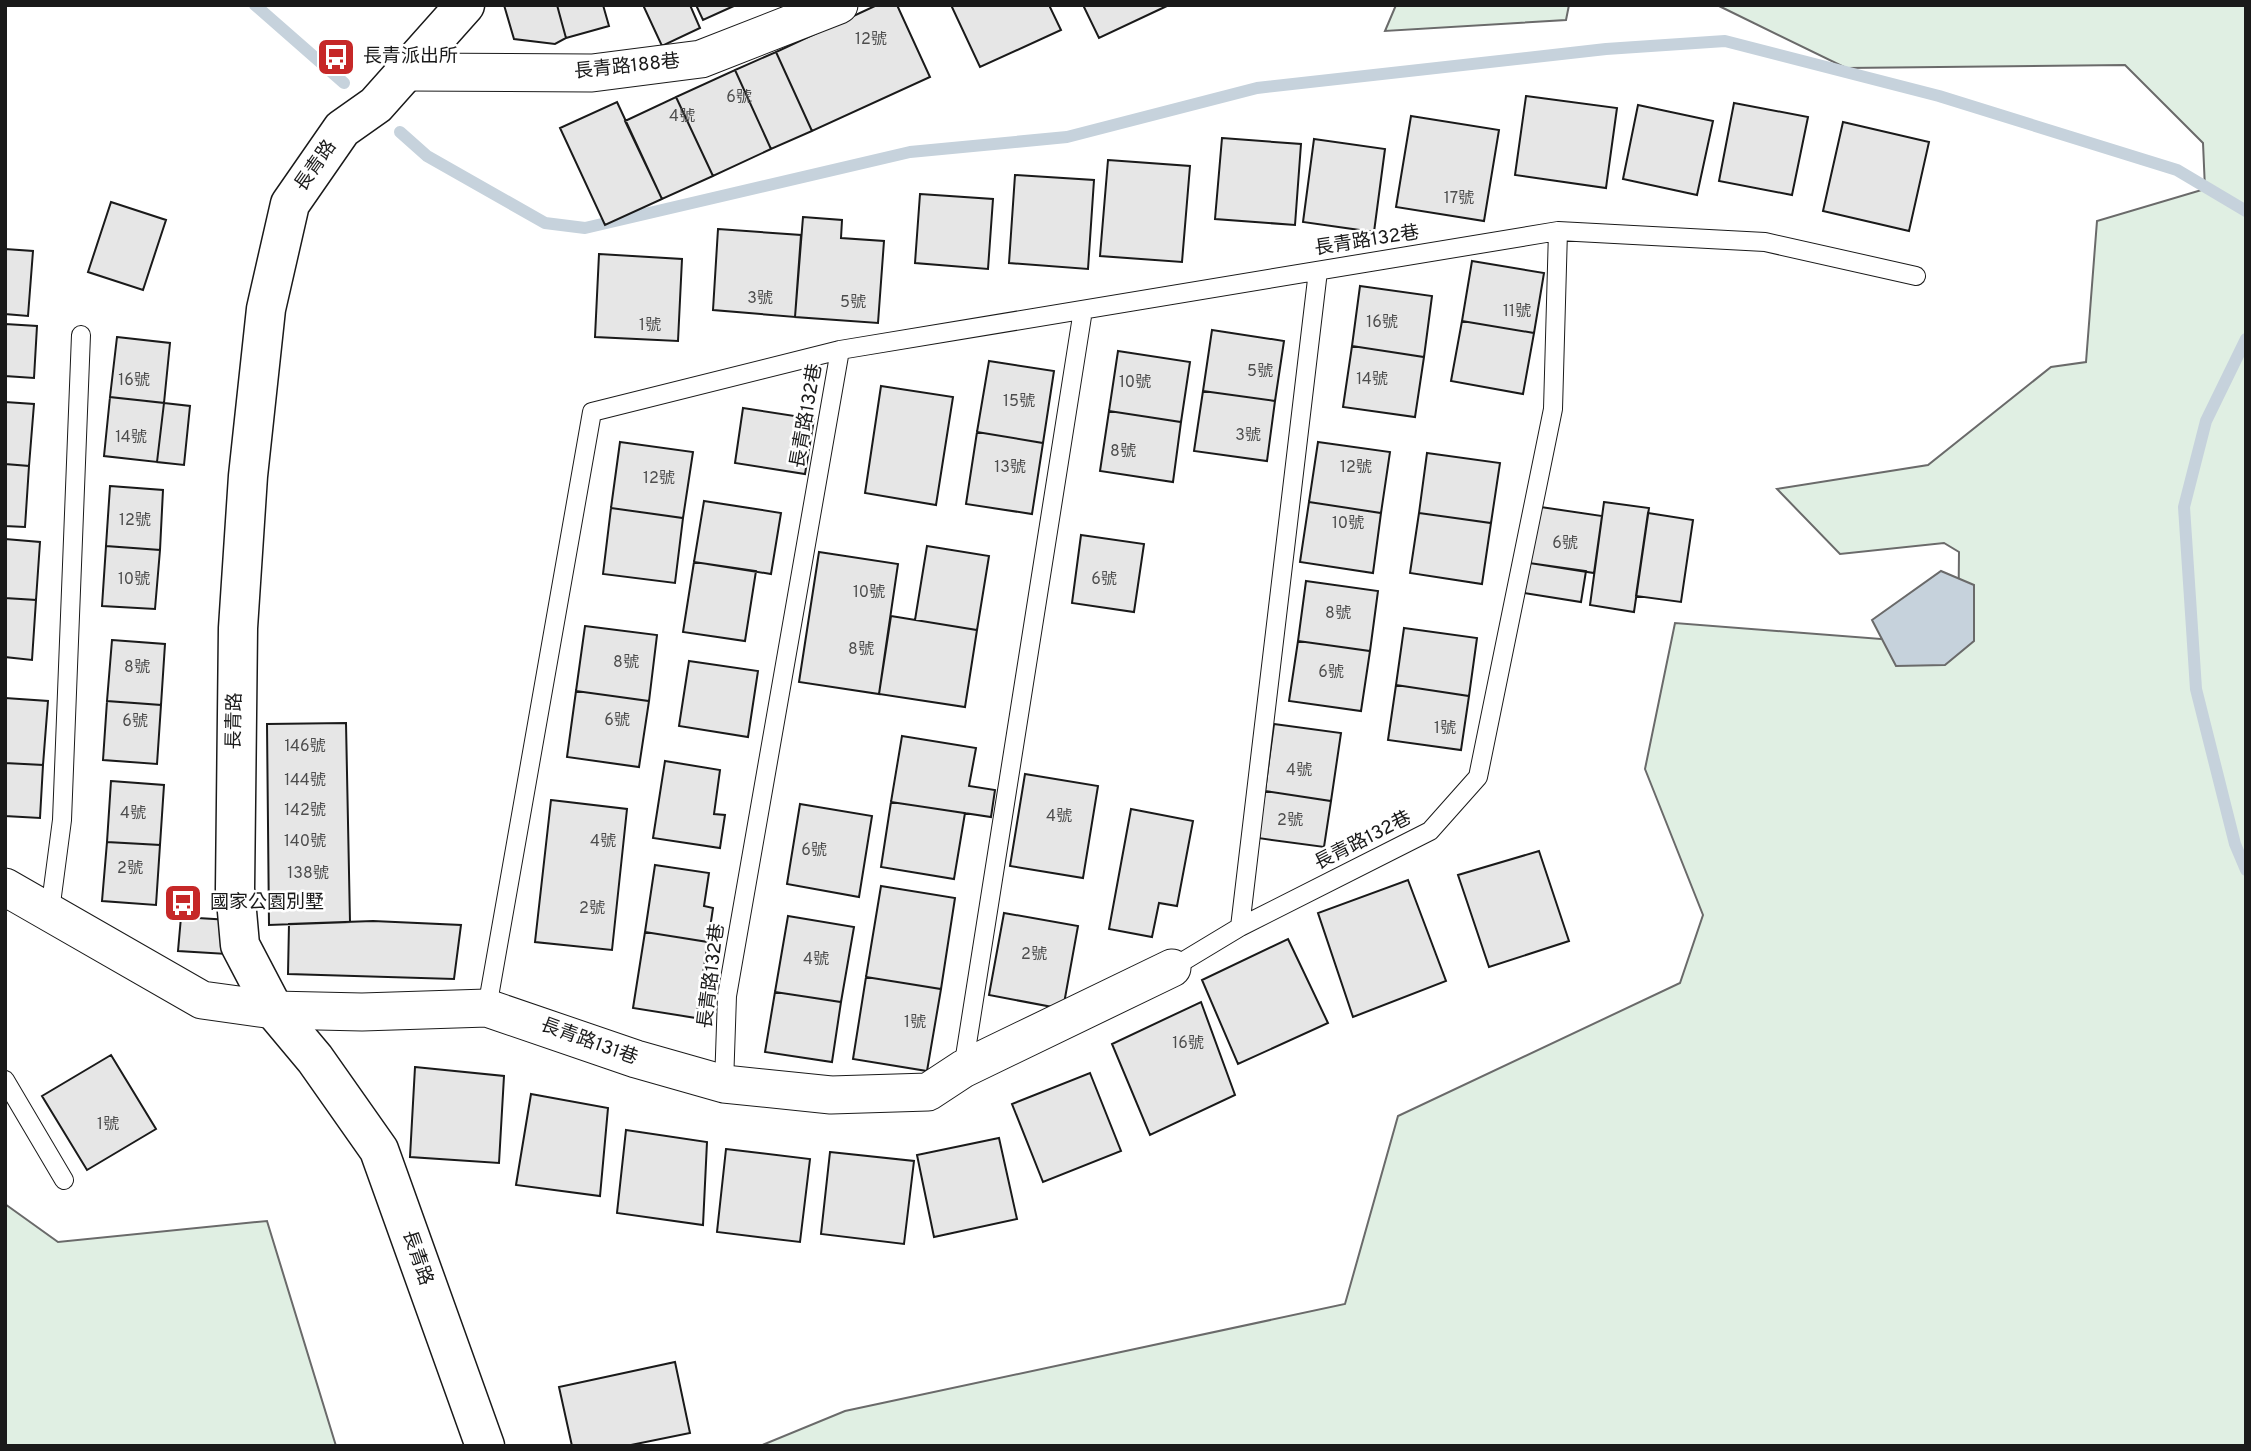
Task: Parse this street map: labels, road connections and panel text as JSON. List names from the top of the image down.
{
  "streets": {
    "street": ["長青路188巷", "長青路", "長青路131巷"],
    "lane": ["長青路132巷"]
  },
  "crossings": [
    ["長青路188巷", "長青路"],
    ["長青路", "長青路131巷"],
    ["長青路132巷", "長青路131巷"]
  ],
  "places": {
    "bus stop": ["長青派出所", "國家公園別墅"]
  },
  "house_numbers": [
    "12號",
    "6號",
    "4號",
    "17號",
    "3號",
    "5號",
    "11號",
    "16號",
    "1號",
    "5號",
    "14號",
    "16號",
    "10號",
    "15號",
    "3號",
    "14號",
    "8號",
    "13號",
    "12號",
    "12號",
    "12號",
    "10號",
    "6號",
    "10號",
    "6號",
    "10號",
    "8號",
    "8號",
    "8號",
    "8號",
    "6號",
    "6號",
    "6號",
    "1號",
    "146號",
    "4號",
    "144號",
    "142號",
    "4號",
    "4號",
    "2號",
    "140號",
    "4號",
    "6號",
    "2號",
    "138號",
    "2號",
    "2號",
    "4號",
    "1號",
    "16號",
    "1號"
  ]
}
